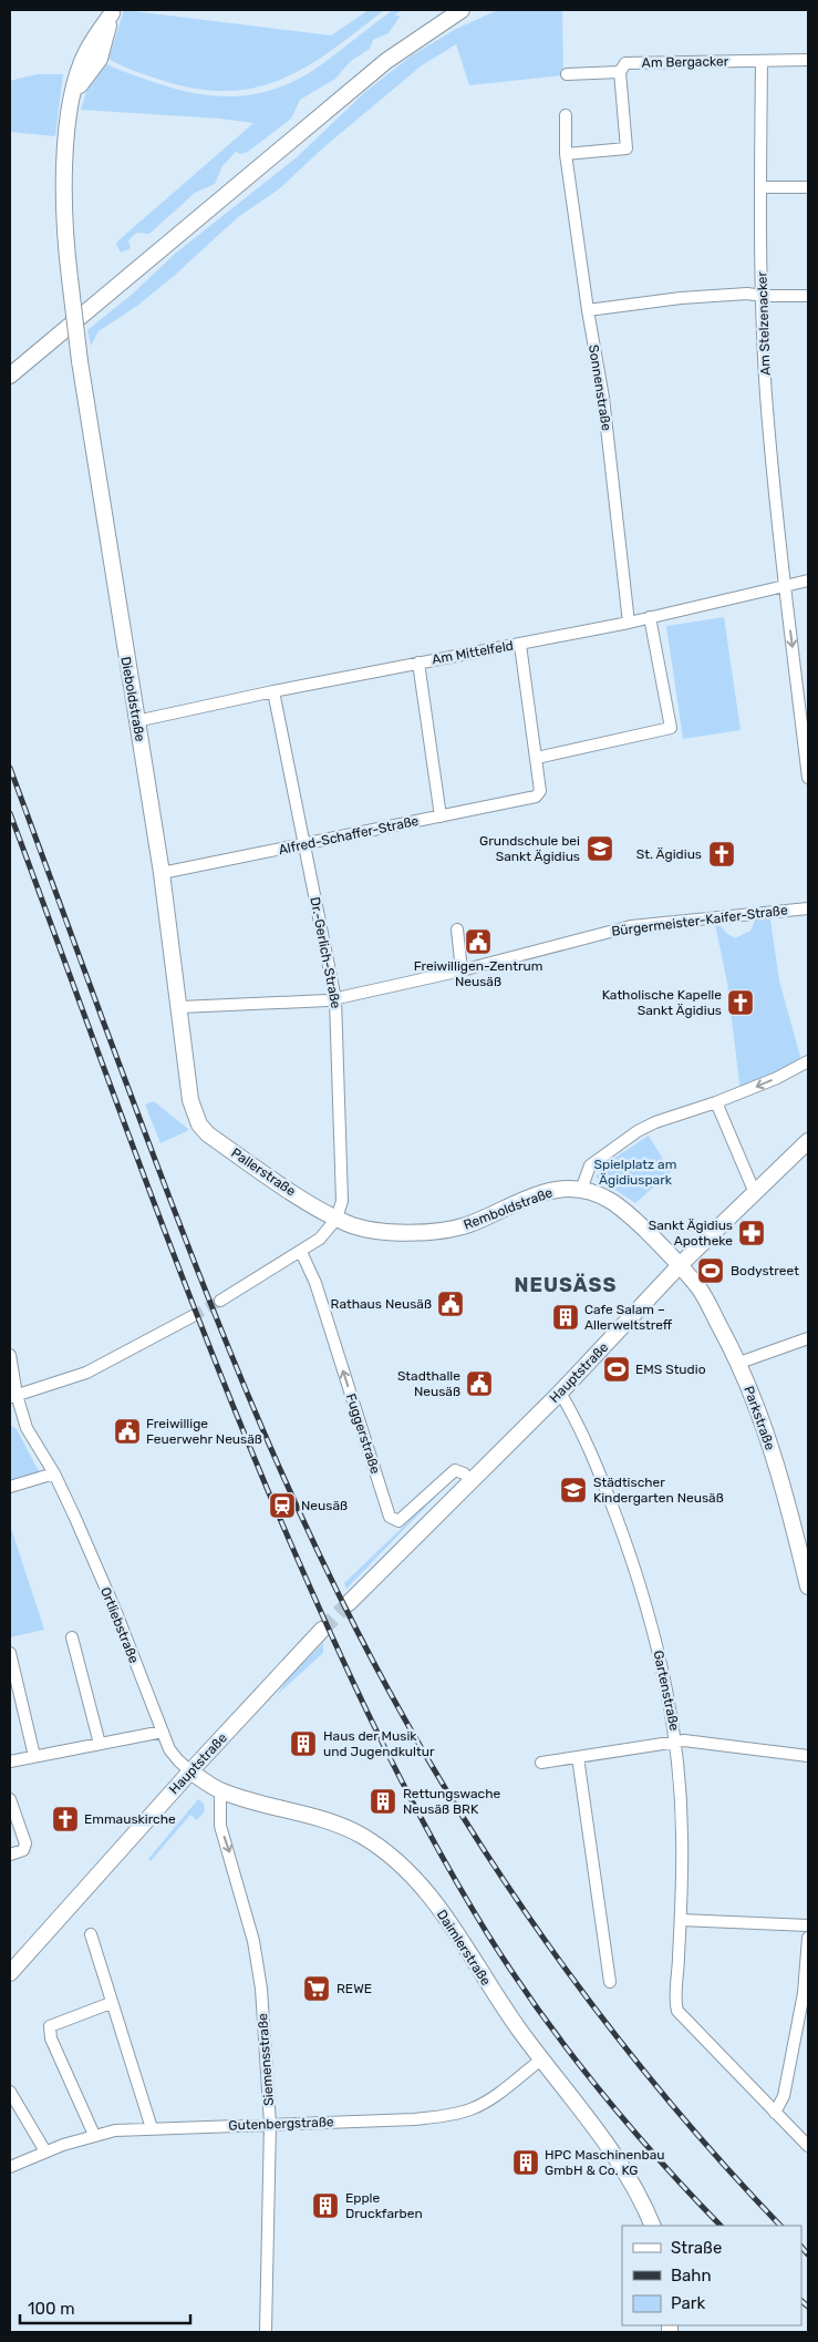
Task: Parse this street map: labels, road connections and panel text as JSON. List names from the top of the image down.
{
  "streets": {
    "street": [
      "Am Bergacker",
      "Am Stelzenacker",
      "Sonnenstraße",
      "Am Mittelfeld",
      "Dieboldstraße",
      "Alfred-Schaffer-Straße",
      "Bürgermeister-Kaifer-Straße",
      "Dr.-Gerlich-Straße",
      "Pallerstraße",
      "Remboldstraße",
      "Hauptstraße",
      "Parkstraße",
      "Fuggerstraße",
      "Ortliebstraße",
      "Gartenstraße",
      "Daimlerstraße",
      "Siemensstraße",
      "Gutenbergstraße"
    ]
  },
  "crossings": [
    ["Am Bergacker", "Am Stelzenacker"],
    ["Am Stelzenacker", "Am Mittelfeld"],
    ["Sonnenstraße", "Am Mittelfeld"],
    ["Am Mittelfeld", "Dieboldstraße"],
    ["Am Mittelfeld", "Dr.-Gerlich-Straße"],
    ["Dieboldstraße", "Alfred-Schaffer-Straße"],
    ["Dieboldstraße", "Bürgermeister-Kaifer-Straße"],
    ["Dieboldstraße", "Pallerstraße"],
    ["Alfred-Schaffer-Straße", "Dr.-Gerlich-Straße"],
    ["Bürgermeister-Kaifer-Straße", "Dr.-Gerlich-Straße"],
    ["Dr.-Gerlich-Straße", "Pallerstraße"],
    ["Dr.-Gerlich-Straße", "Remboldstraße"],
    ["Pallerstraße", "Remboldstraße"],
    ["Remboldstraße", "Hauptstraße"],
    ["Remboldstraße", "Parkstraße"],
    ["Hauptstraße", "Parkstraße"],
    ["Hauptstraße", "Fuggerstraße"],
    ["Hauptstraße", "Ortliebstraße"],
    ["Hauptstraße", "Gartenstraße"],
    ["Hauptstraße", "Daimlerstraße"],
    ["Ortliebstraße", "Daimlerstraße"],
    ["Daimlerstraße", "Siemensstraße"],
    ["Daimlerstraße", "Gutenbergstraße"],
    ["Siemensstraße", "Gutenbergstraße"]
  ],
  "one_way": ["Siemensstraße"],
  "districts": ["NEUSÄSS"],
  "parks": ["Spielplatz am Ägidiuspark"],
  "places": {
    "school or university": ["Grundschule bei Sankt Ägidius", "Städtischer Kindergarten Neusäß"],
    "church": ["St. Ägidius", "Katholische Kapelle Sankt Ägidius", "Emmauskirche"],
    "public building": [
      "Freiwilligen-Zentrum Neusäß",
      "Rathaus Neusäß",
      "Stadthalle Neusäß",
      "Freiwillige Feuerwehr Neusäß"
    ],
    "pharmacy": ["Sankt Ägidius Apotheke"],
    "sports": ["Bodystreet", "EMS Studio"],
    "building": [
      "Cafe Salam – Allerweltstreff",
      "Haus der Musik und Jugendkultur",
      "Rettungswache Neusäß BRK",
      "HPC Maschinenbau GmbH & Co. KG",
      "Epple Druckfarben"
    ],
    "station": ["Neusäß"],
    "supermarket": ["REWE"]
  },
  "legend": ["Straße", "Bahn", "Park"],
  "scale_bar": "100 m"
}
